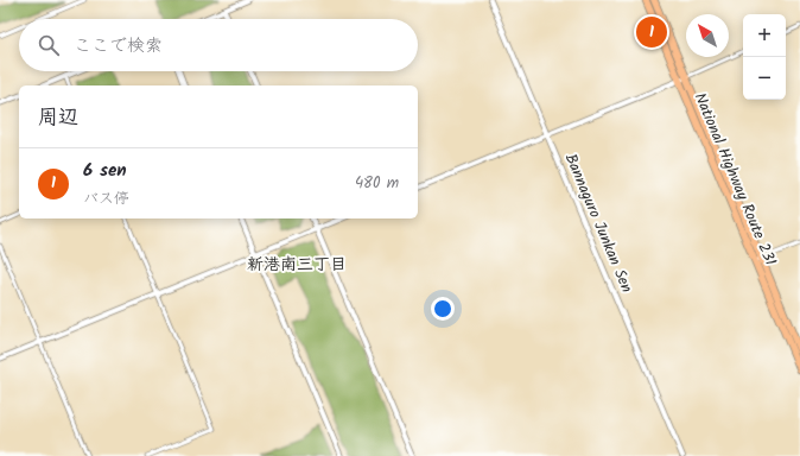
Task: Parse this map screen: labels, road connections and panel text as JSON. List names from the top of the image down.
{
  "streets": {
    "highway": ["National Highway Route 231"],
    "street": ["Bannaguro Junkan Sen"]
  },
  "districts": ["新港南三丁目"],
  "north": "top left",
  "page": {
    "map_buttons": ["+", "−"],
    "pins": "1",
    "search": "ここで検索",
    "heading": "周辺",
    "list": [
      {
        "mark": "1",
        "name": "6 sen",
        "note": "バス停",
        "value": "480 m"
      }
    ]
  }
}
